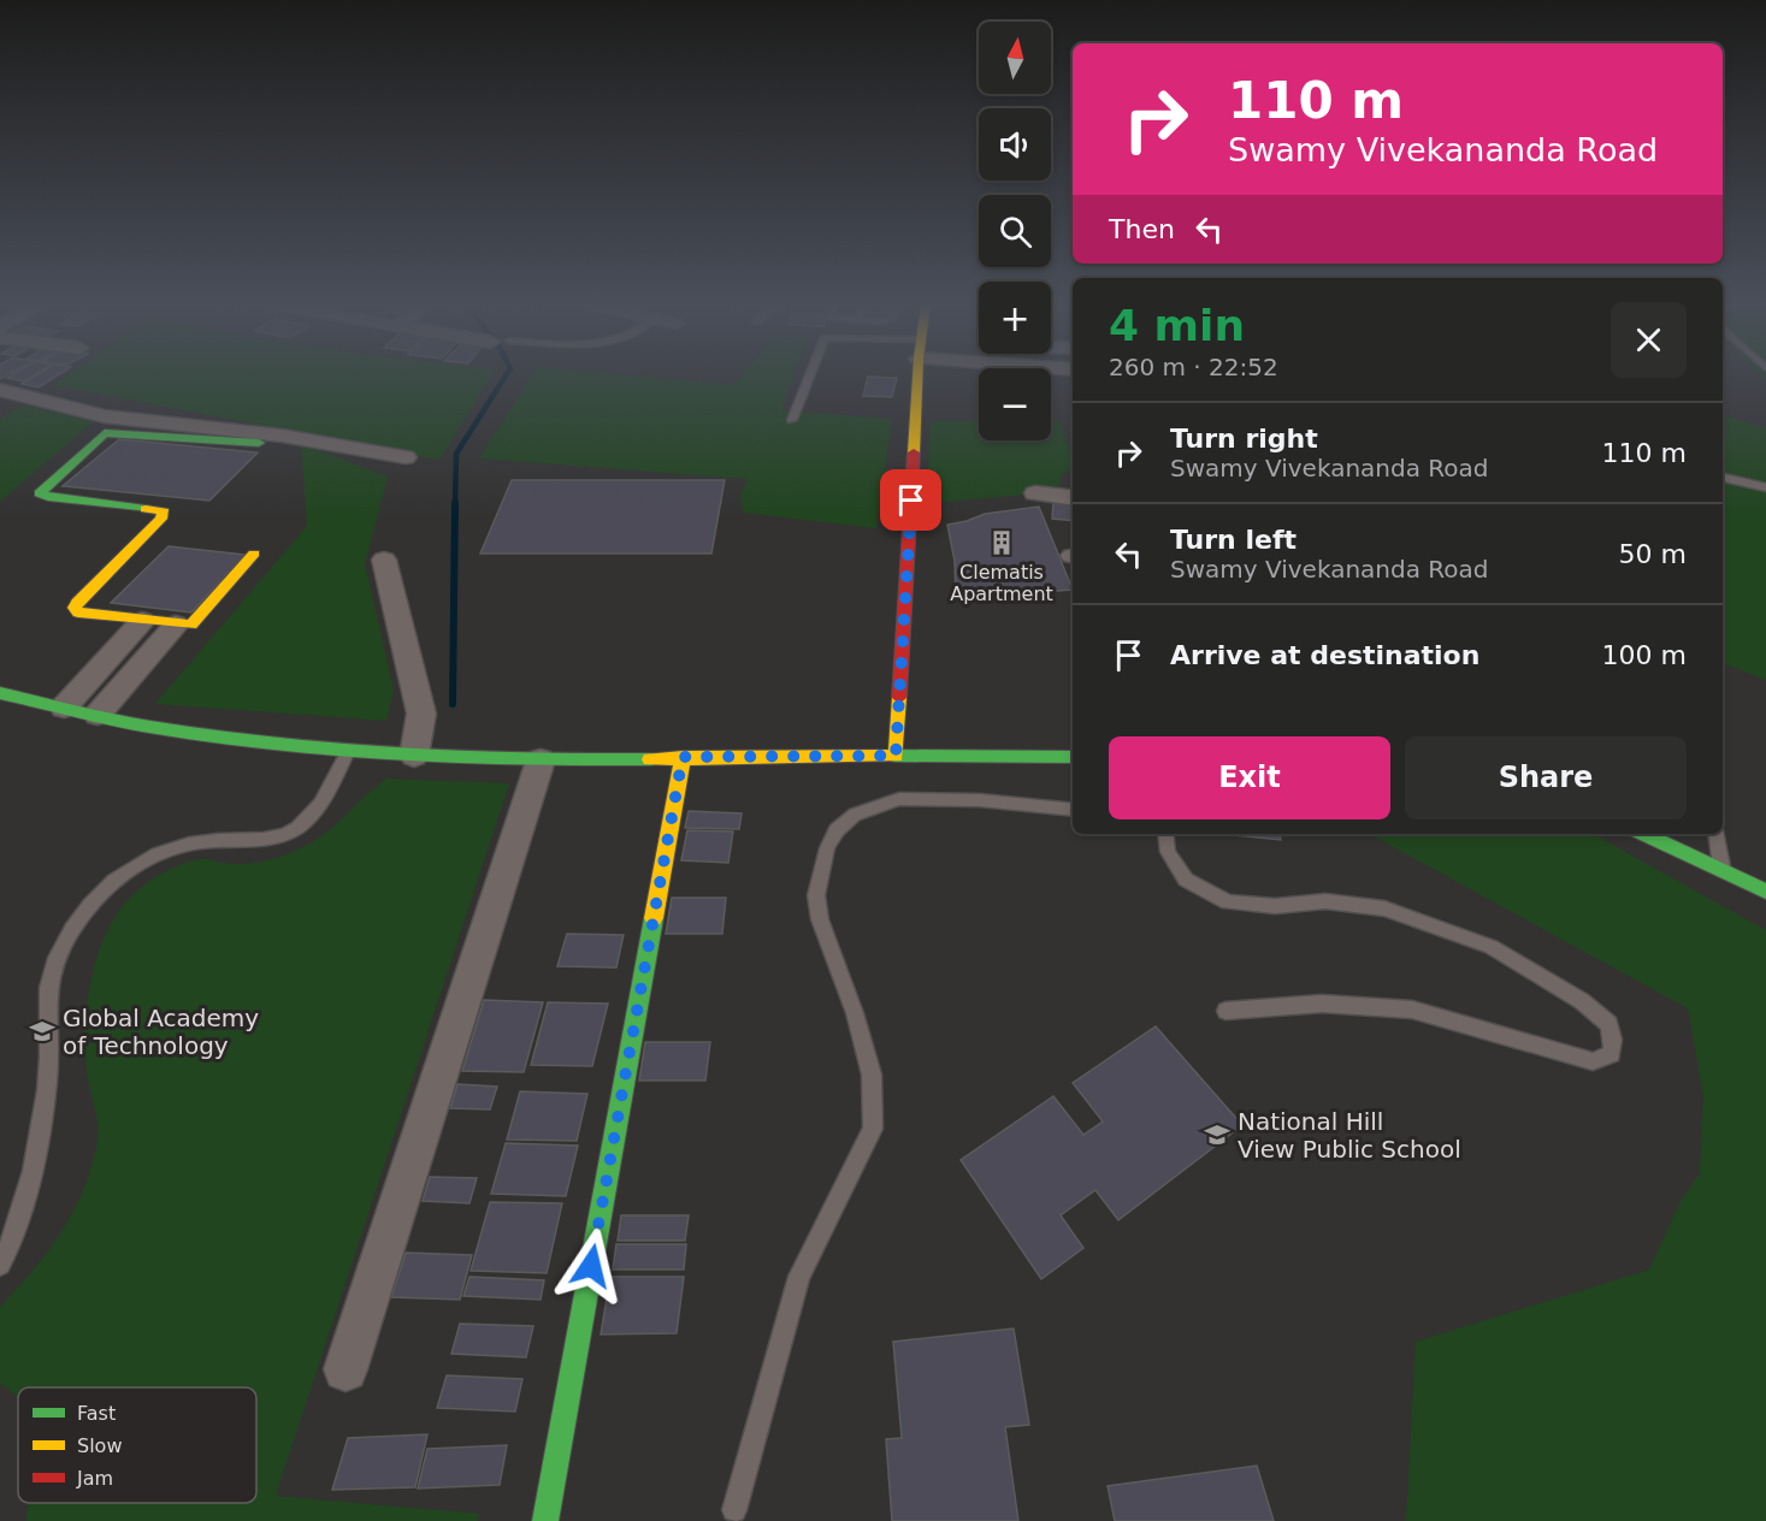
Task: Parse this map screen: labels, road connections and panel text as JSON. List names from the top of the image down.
{
  "places": {
    "building": ["Clematis Apartment"],
    "school or university": ["Global Academy of Technology", "National Hill View Public School"]
  },
  "legend": ["Fast", "Slow", "Jam"],
  "north": "top",
  "page": {
    "map_buttons": ["+", "−"],
    "turn": ["110 m", "Swamy Vivekananda Road"],
    "then": "Then",
    "heading": ["4 min", "260 m · 22:52"],
    "list": [
      {
        "name": "Turn right",
        "note": "Swamy Vivekananda Road",
        "value": "110 m"
      },
      {
        "name": "Turn left",
        "note": "Swamy Vivekananda Road",
        "value": "50 m"
      },
      {
        "name": "Arrive at destination",
        "value": "100 m"
      }
    ],
    "buttons": ["Exit", "Share"]
  }
}
